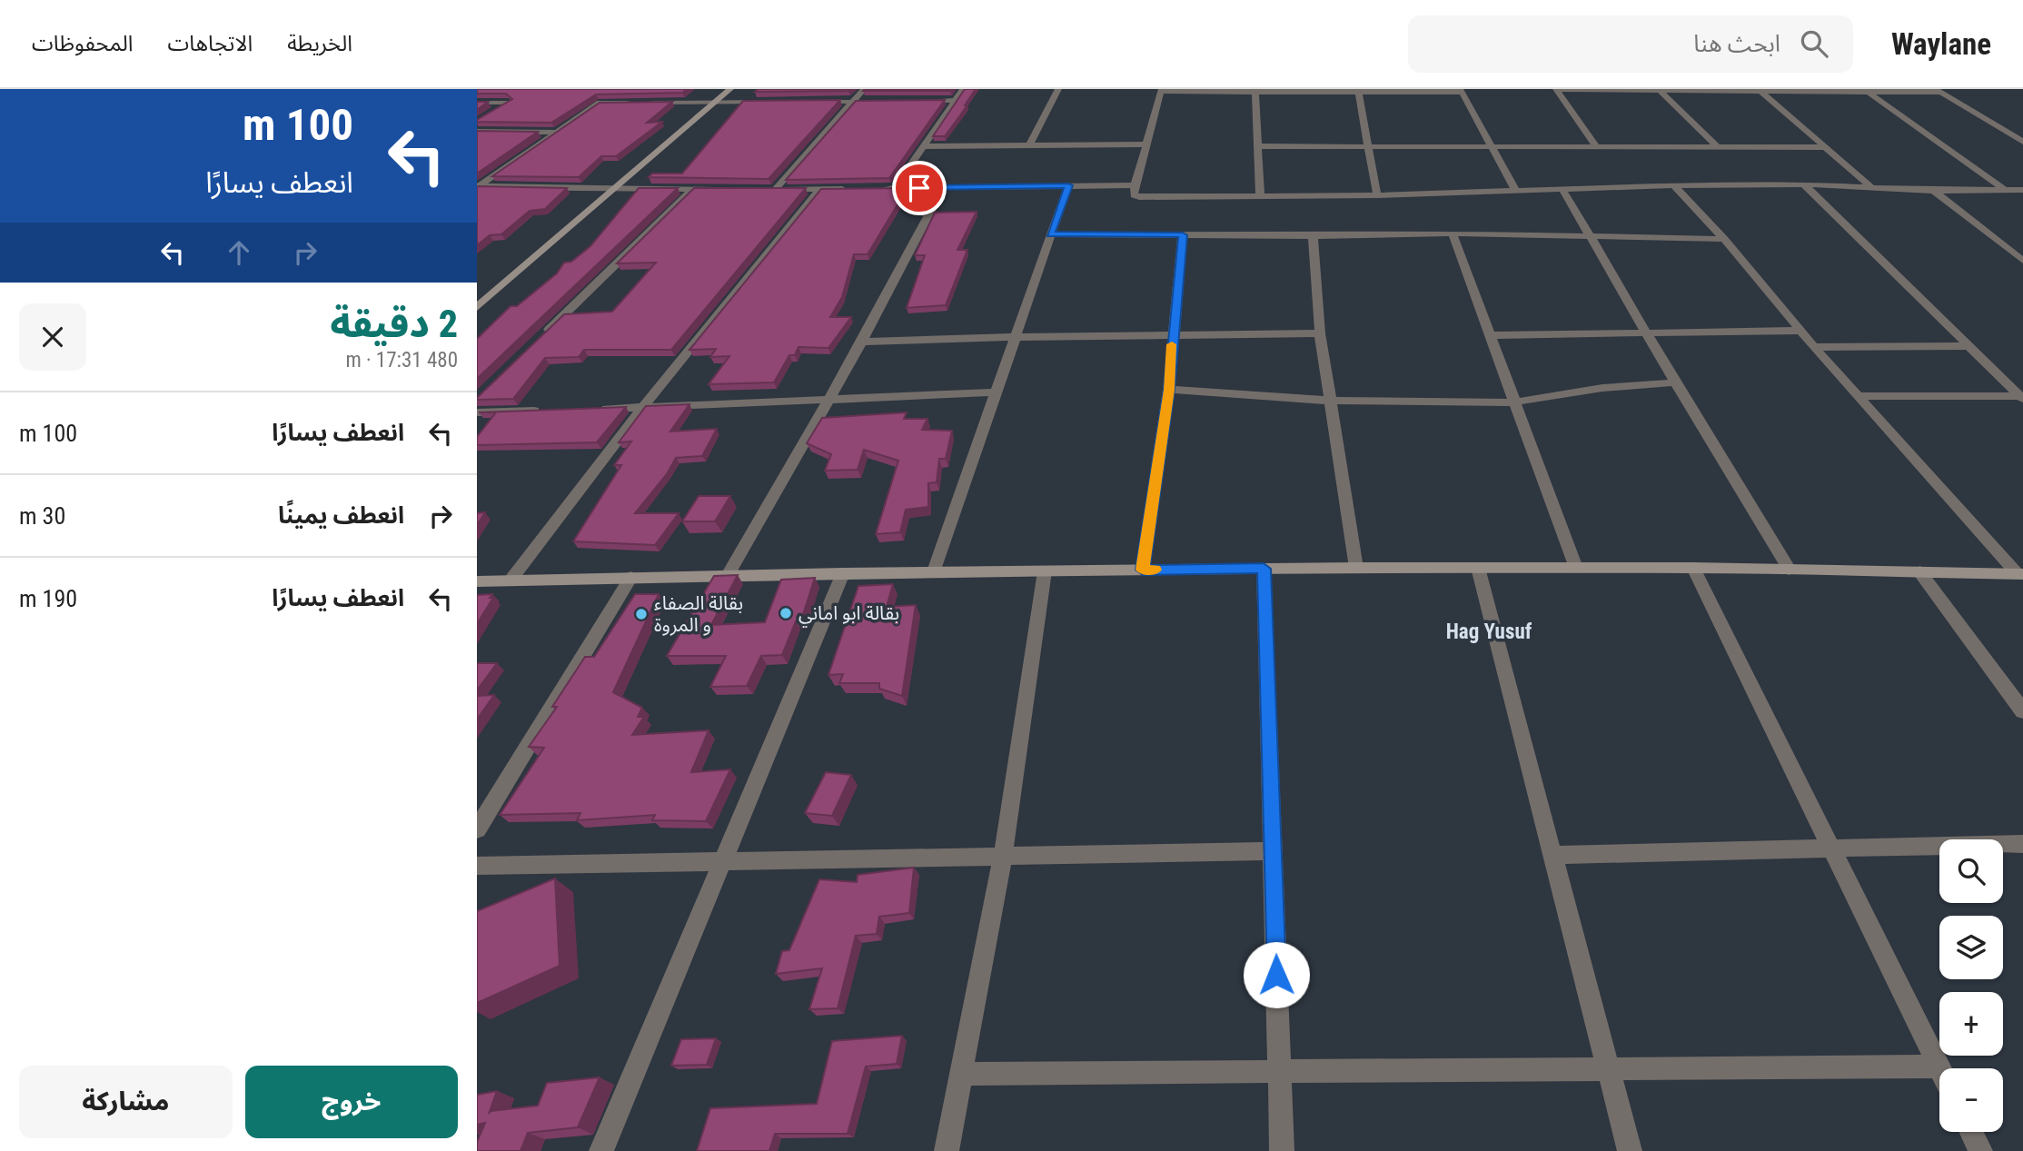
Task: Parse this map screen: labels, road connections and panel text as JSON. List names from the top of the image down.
{
  "districts": ["Hag Yusuf"],
  "places": ["بقالة ابو اماني", "بقالة الصفاء و المروة"],
  "page": {
    "header": "Waylane",
    "search": "ابحث هنا",
    "nav": ["الخريطة", "الاتجاهات", "المحفوظات"],
    "turn": ["100 m", "انعطف يسارًا"],
    "heading": ["2 دقيقة", "480 m · 17:31"],
    "list": [
      {
        "name": "انعطف يسارًا",
        "value": "100 m"
      },
      {
        "name": "انعطف يمينًا",
        "value": "30 m"
      },
      {
        "name": "انعطف يسارًا",
        "value": "190 m"
      }
    ],
    "map_buttons": ["+", "−"],
    "buttons": ["خروج", "مشاركة"]
  }
}
